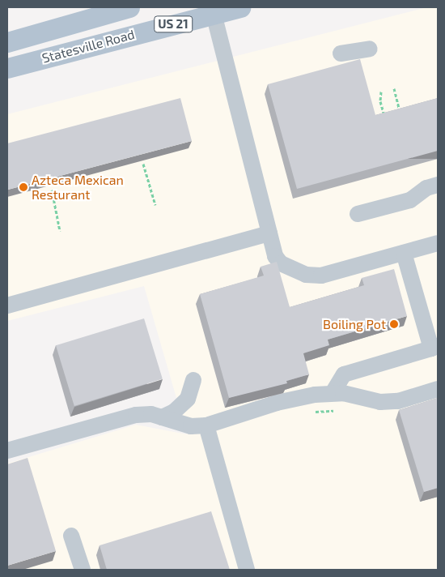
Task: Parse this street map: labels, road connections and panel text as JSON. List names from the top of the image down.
{
  "streets": {
    "main road": ["US 21", "Statesville Road"]
  },
  "places": ["Azteca Mexican Resturant", "Boiling Pot"]
}
